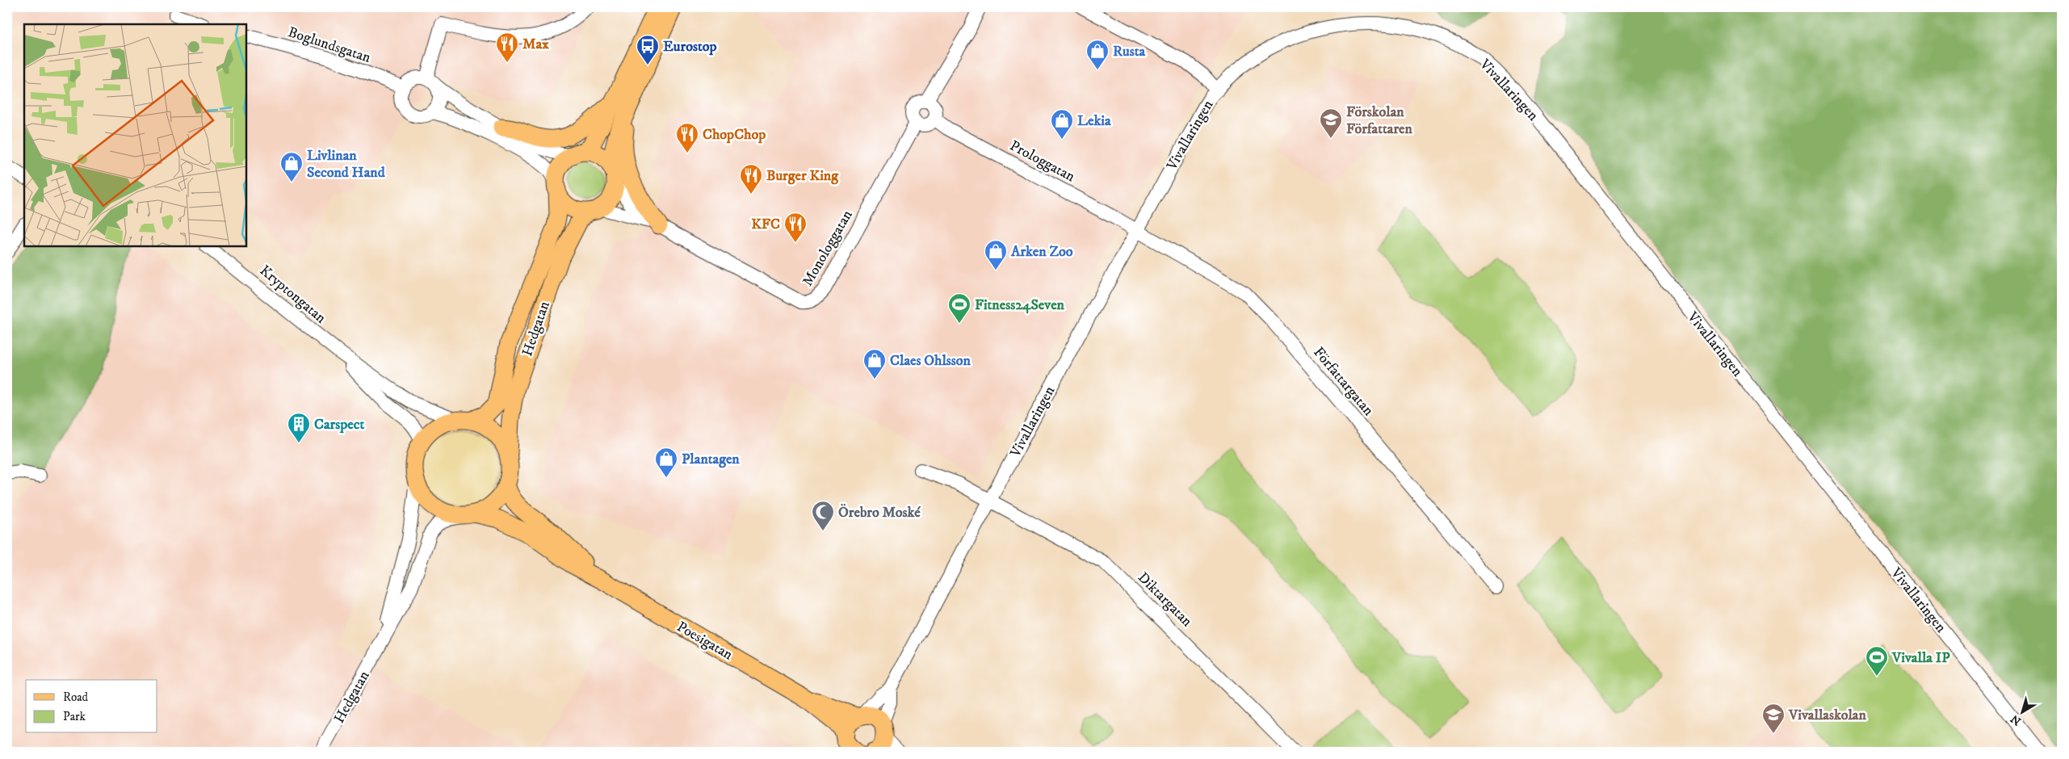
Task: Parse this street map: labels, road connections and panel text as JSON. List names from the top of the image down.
{
  "streets": {
    "main road": ["Hedgatan", "Poesigatan"],
    "street": [
      "Boglundsgatan",
      "Vivallaringen",
      "Prologgatan",
      "Monologgatan",
      "Kryptongatan",
      "Författargatan",
      "Diktargatan"
    ]
  },
  "crossings": [
    ["Vivallaringen", "Prologgatan"],
    ["Vivallaringen", "Författargatan"],
    ["Vivallaringen", "Diktargatan"],
    ["Vivallaringen", "Poesigatan"],
    ["Prologgatan", "Monologgatan"],
    ["Prologgatan", "Författargatan"],
    ["Monologgatan", "Hedgatan"],
    ["Kryptongatan", "Hedgatan"],
    ["Kryptongatan", "Poesigatan"],
    ["Hedgatan", "Poesigatan"]
  ],
  "places": {
    "restaurant": [
      "Max",
      "ChopChop",
      "Burger King",
      "KFC"
    ],
    "bus stop": ["Eurostop"],
    "shop": [
      "Rusta",
      "Lekia",
      "Livlinan Second Hand",
      "Arken Zoo",
      "Claes Ohlsson",
      "Plantagen"
    ],
    "school or university": ["Förskolan Författaren", "Vivallaskolan"],
    "sports": ["Fitness24Seven", "Vivalla IP"],
    "building": ["Carspect"],
    "mosque": ["Örebro Moské"]
  },
  "legend": ["Road", "Park"],
  "north": "bottom left"
}
